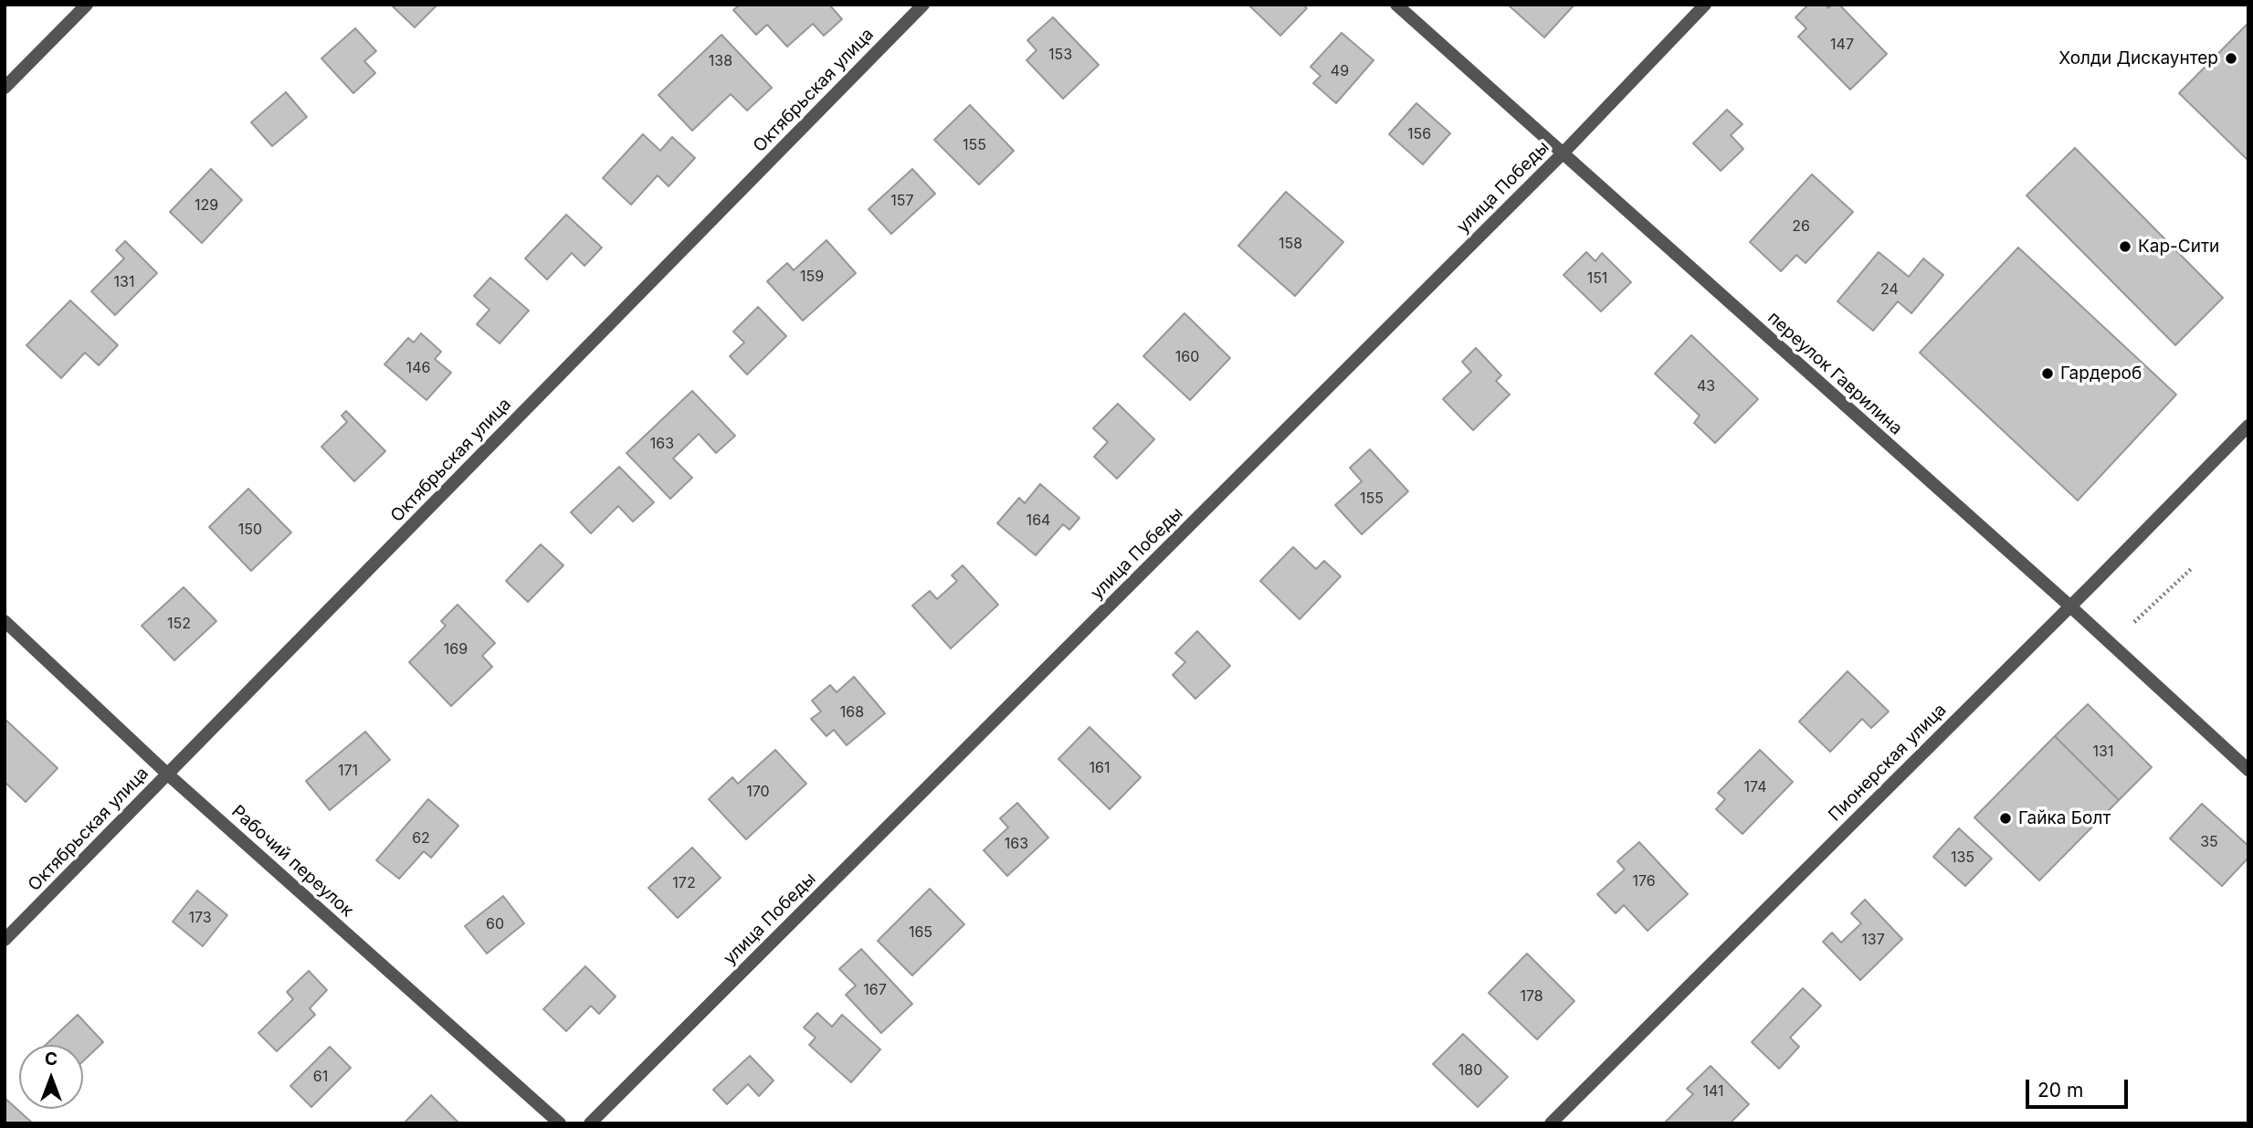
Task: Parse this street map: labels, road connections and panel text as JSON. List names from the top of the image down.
{
  "streets": {
    "street": [
      "Октябрьская улица",
      "улица Победы",
      "переулок Гаврилина",
      "Пионерская улица",
      "Рабочий переулок"
    ]
  },
  "crossings": [
    ["Октябрьская улица", "Рабочий переулок"],
    ["улица Победы", "переулок Гаврилина"],
    ["переулок Гаврилина", "Пионерская улица"]
  ],
  "places": [
    "Холди Дискаунтер",
    "Кар-Сити",
    "Гардероб",
    "Гайка Болт"
  ],
  "house_numbers": [
    "147",
    "153",
    "138",
    "49",
    "156",
    "155",
    "157",
    "129",
    "26",
    "158",
    "159",
    "151",
    "131",
    "24",
    "160",
    "146",
    "43",
    "163",
    "155",
    "164",
    "150",
    "152",
    "169",
    "168",
    "131",
    "161",
    "171",
    "174",
    "170",
    "62",
    "35",
    "163",
    "135",
    "176",
    "172",
    "173",
    "60",
    "165",
    "137",
    "167",
    "178",
    "180",
    "61",
    "141"
  ],
  "scale_bar": "20 m",
  "north": "top"
}
